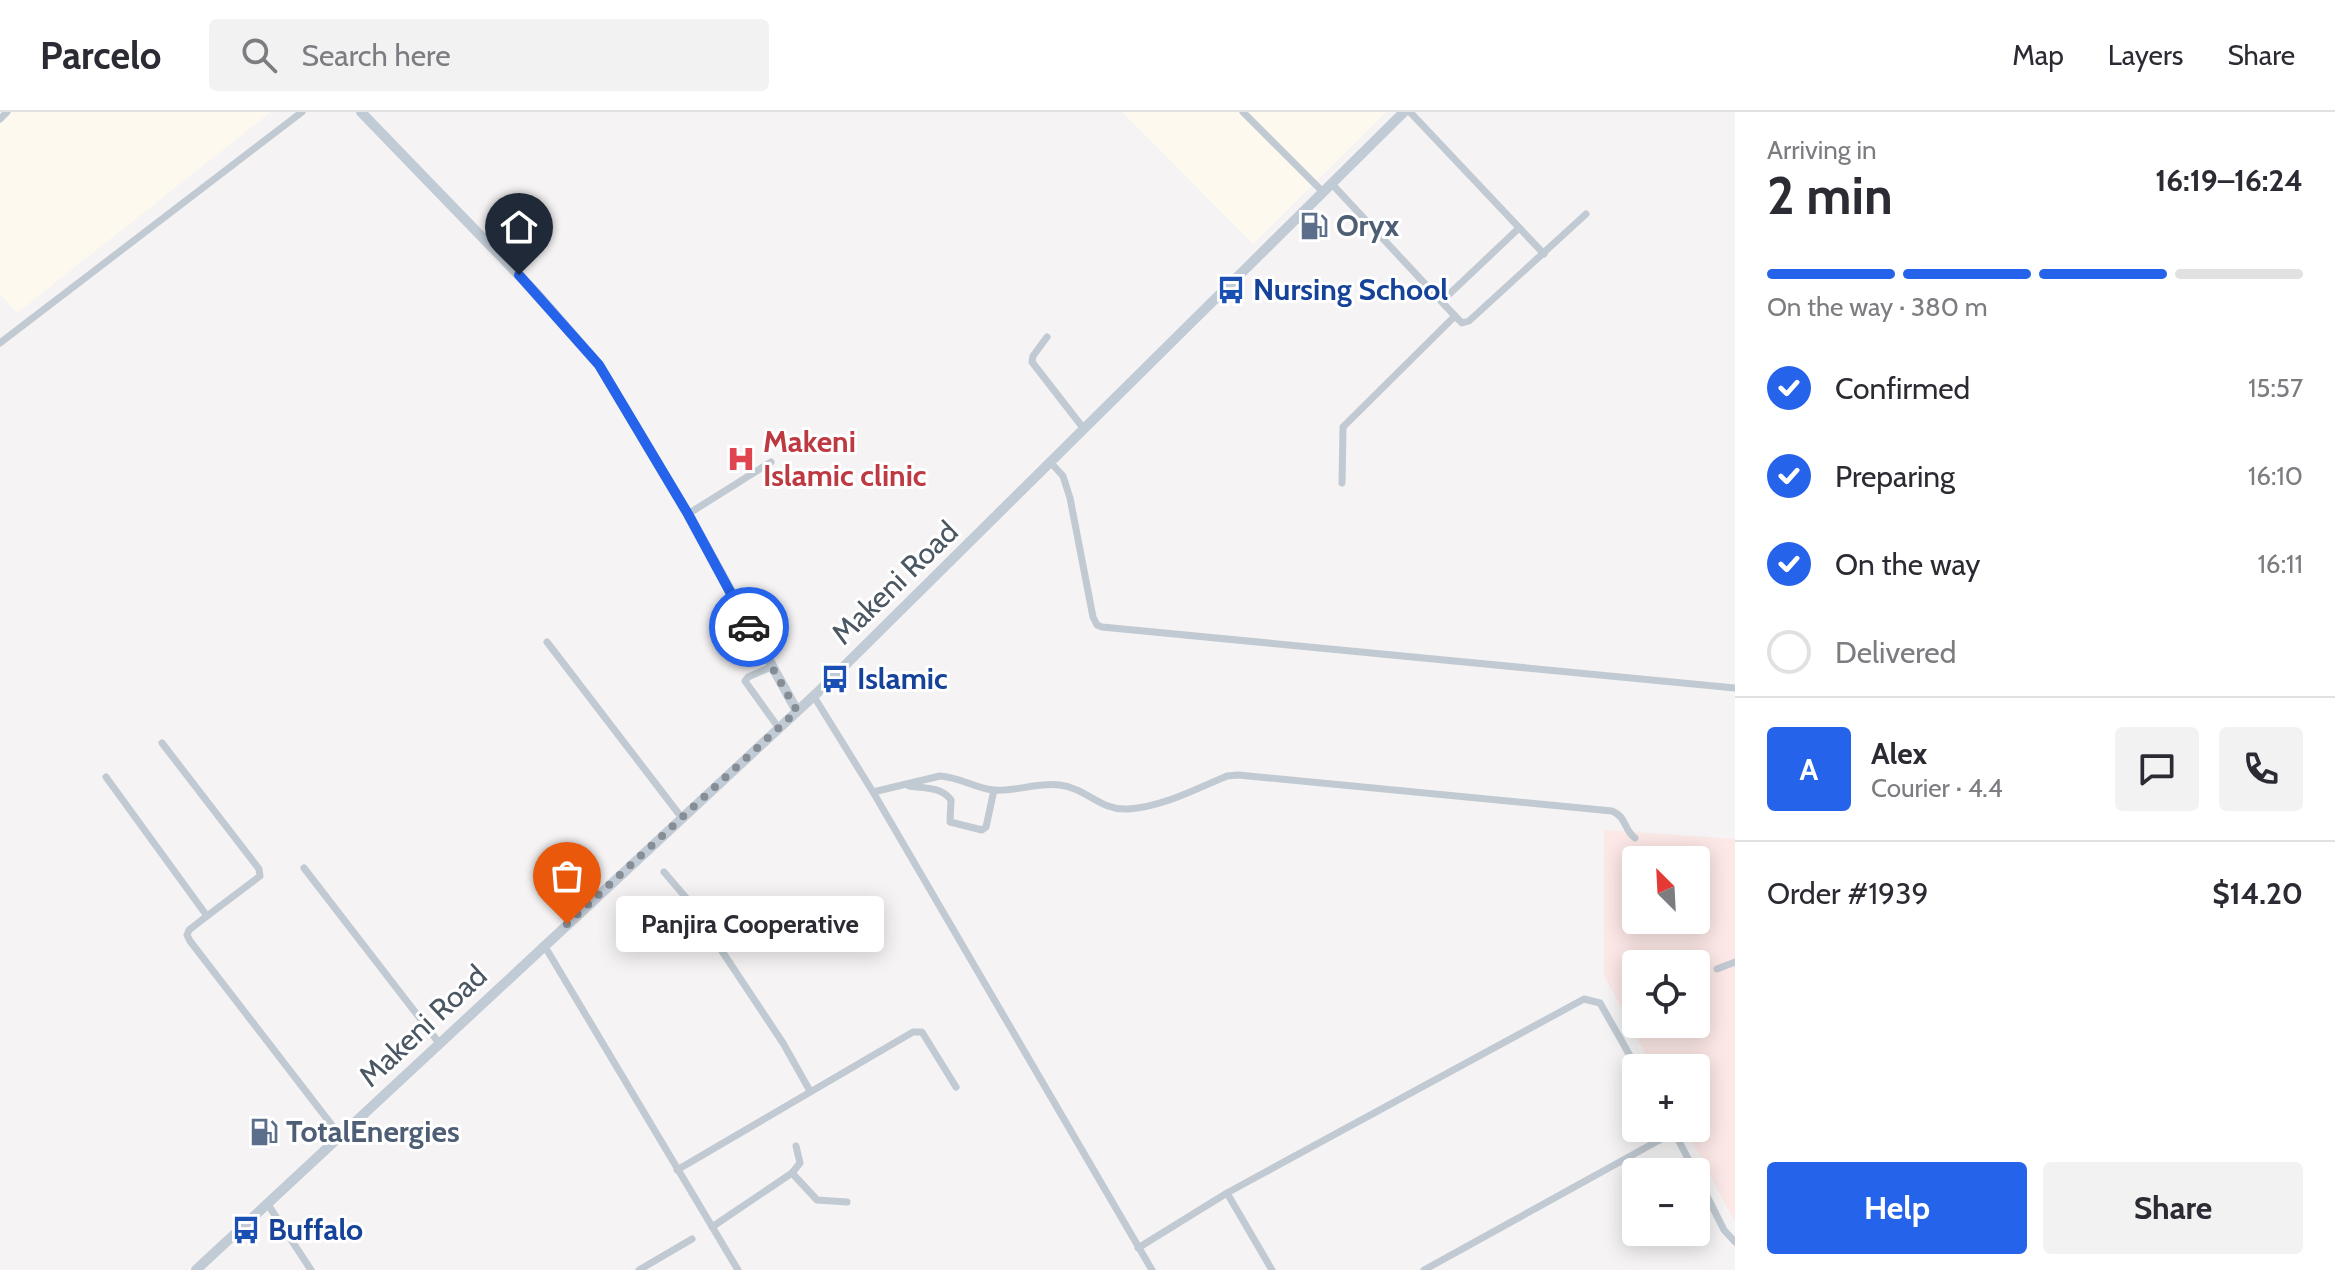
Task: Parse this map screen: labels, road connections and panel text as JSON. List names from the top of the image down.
{
  "streets": {
    "main road": ["Makeni Road"]
  },
  "places": {
    "fuel station": ["Oryx", "TotalEnergies"],
    "bus stop": ["Nursing School", "Islamic", "Buffalo"],
    "hospital": ["Makeni Islamic clinic"],
    "other": ["Panjira Cooperative"]
  },
  "north": "top left",
  "page": {
    "header": "Parcelo",
    "search": "Search here",
    "nav": ["Map", "Layers", "Share"],
    "heading": ["2 min", "Arriving in", "16:19–16:24"],
    "panel": [
      "Alex",
      "Courier · 4.4",
      "Order #1939",
      "$14.20"
    ],
    "bar": "On the way · 380 m",
    "list": [
      ["Confirmed", "15:57"],
      ["Preparing", "16:10"],
      ["On the way", "16:11"],
      "Delivered"
    ],
    "round": "A",
    "map_buttons": ["+", "−"],
    "bubble": "Panjira Cooperative",
    "buttons": ["Help", "Share"]
  }
}
